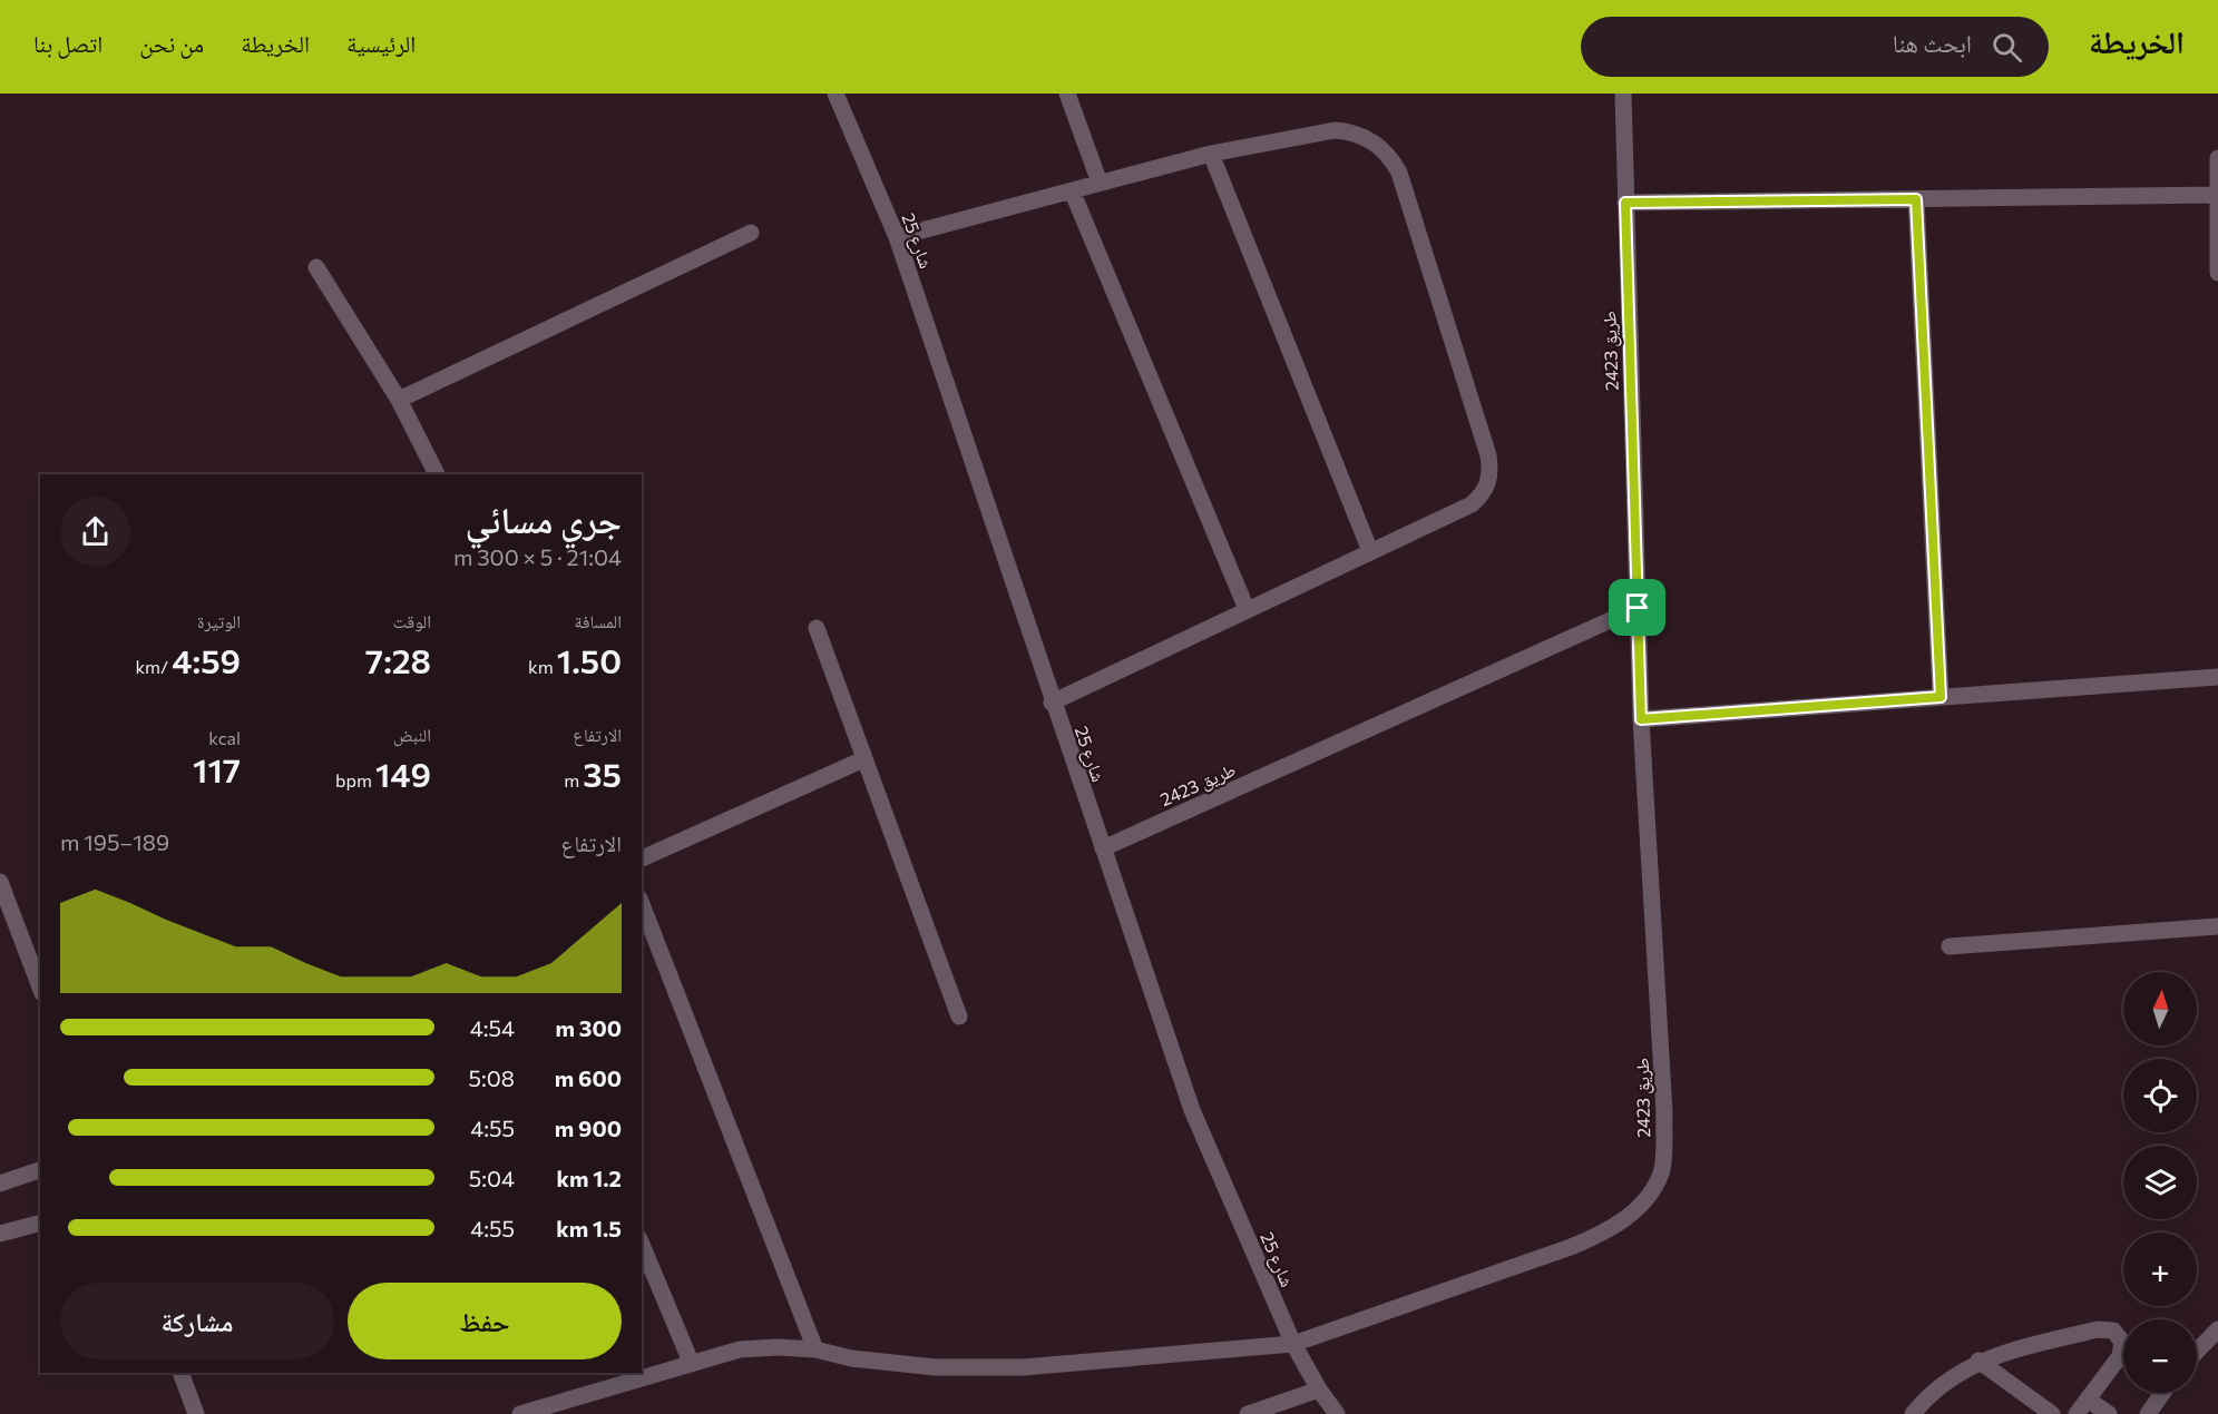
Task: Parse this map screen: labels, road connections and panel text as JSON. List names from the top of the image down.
{
  "streets": {
    "street": ["شارع 25", "طريق 2423"]
  },
  "crossings": [
    ["شارع 25", "طريق 2423"]
  ],
  "north": "top",
  "page": {
    "header": "الخريطة",
    "search": "ابحث هنا",
    "nav": [
      "الرئيسية",
      "الخريطة",
      "من نحن",
      "اتصل بنا"
    ],
    "heading": ["جري مسائي", "21:04 · 5 × 300 m"],
    "stats": [
      ["المسافة", "1.50 km"],
      ["الوقت", "7:28"],
      ["الوتيرة", "4:59 /km"],
      ["الارتفاع", "35 m"],
      ["النبض", "149 bpm"],
      ["kcal", "117"]
    ],
    "chart": ["الارتفاع", "189–195 m"],
    "map_buttons": ["+", "−"],
    "list": [
      {
        "name": "300 m",
        "note": "4:54"
      },
      {
        "name": "600 m",
        "note": "5:08"
      },
      {
        "name": "900 m",
        "note": "4:55"
      },
      {
        "name": "1.2 km",
        "note": "5:04"
      },
      {
        "name": "1.5 km",
        "note": "4:55"
      }
    ],
    "buttons": ["حفظ", "مشاركة"]
  }
}
